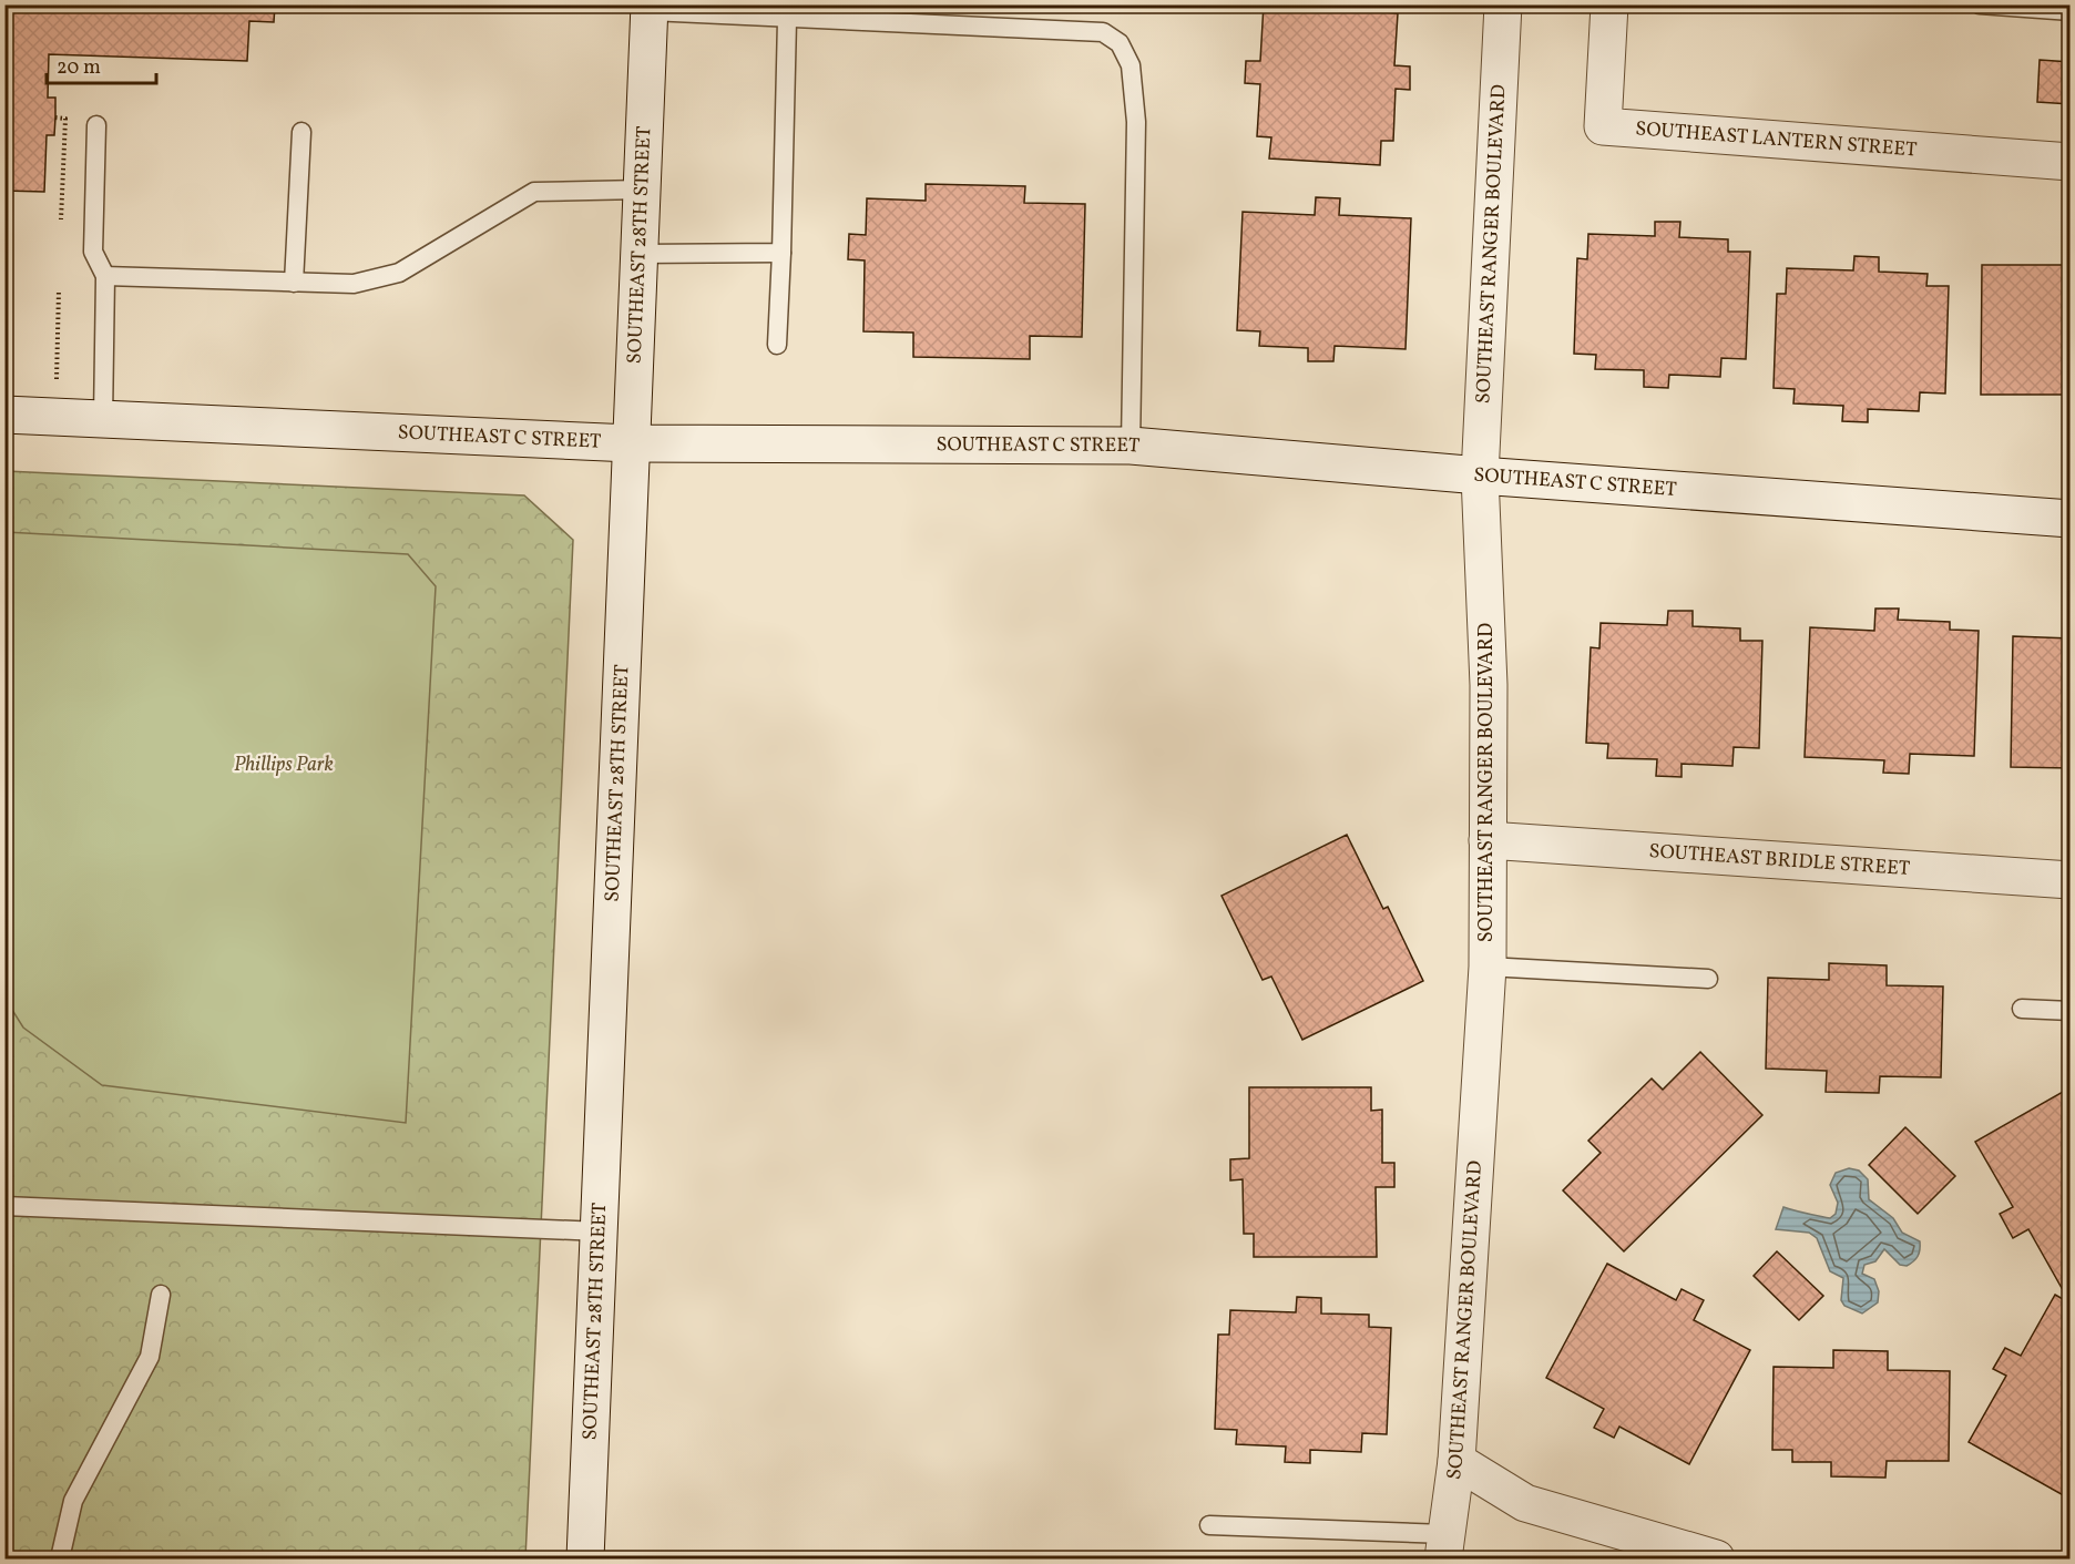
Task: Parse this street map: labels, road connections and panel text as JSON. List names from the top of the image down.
{
  "streets": {
    "street": [
      "SOUTHEAST LANTERN STREET",
      "SOUTHEAST 28TH STREET",
      "SOUTHEAST RANGER BOULEVARD",
      "SOUTHEAST C STREET",
      "SOUTHEAST BRIDLE STREET"
    ]
  },
  "crossings": [
    ["SOUTHEAST 28TH STREET", "SOUTHEAST C STREET"],
    ["SOUTHEAST RANGER BOULEVARD", "SOUTHEAST C STREET"],
    ["SOUTHEAST RANGER BOULEVARD", "SOUTHEAST BRIDLE STREET"]
  ],
  "parks": ["Phillips Park"],
  "scale_bar": "20 m"
}
